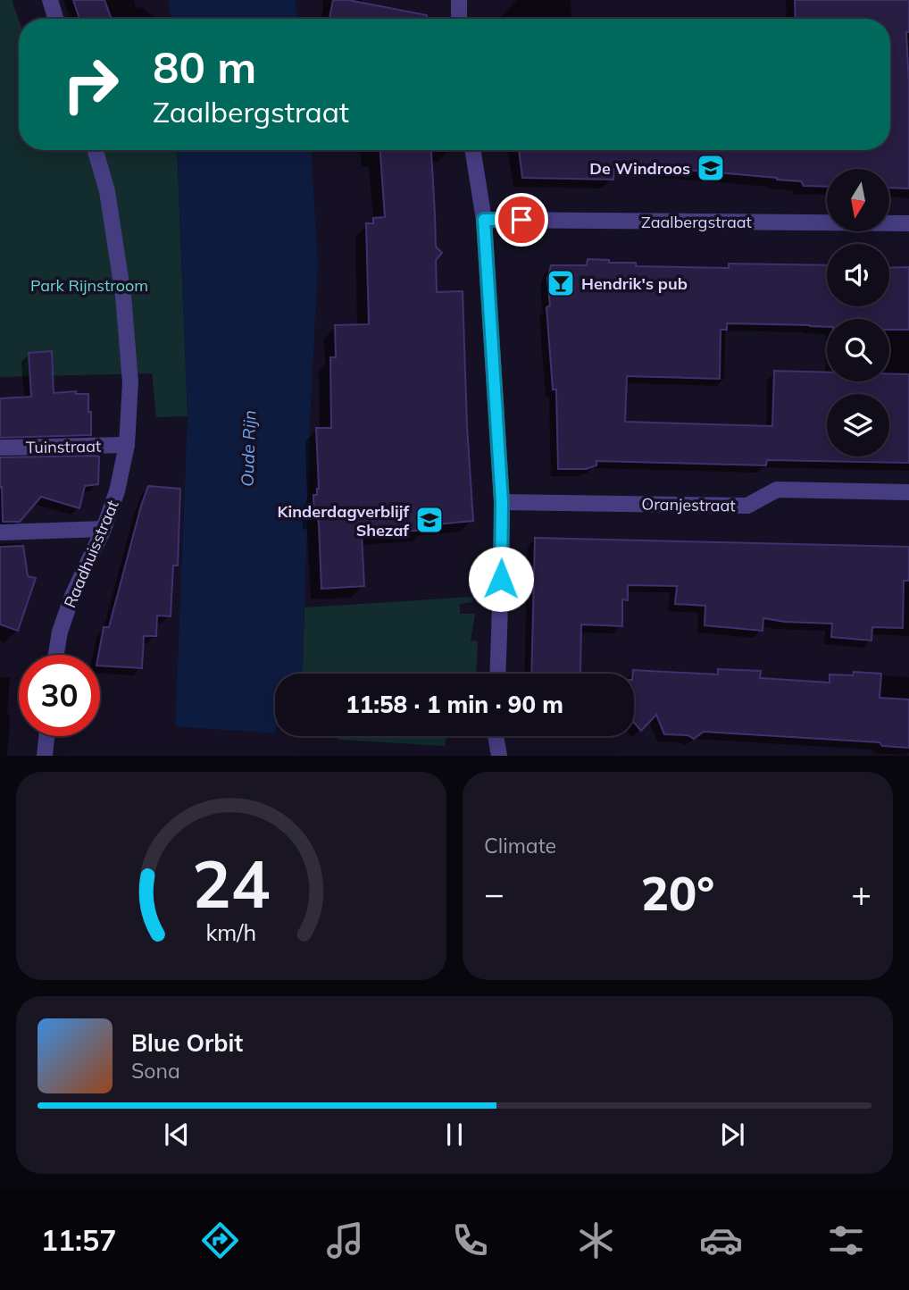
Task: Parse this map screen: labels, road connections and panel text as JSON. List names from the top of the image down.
{
  "streets": {
    "street": [
      "Zaalbergstraat",
      "Tuinstraat",
      "Oranjestraat",
      "Raadhuisstraat"
    ]
  },
  "crossings": [
    ["Tuinstraat", "Raadhuisstraat"]
  ],
  "water": ["Oude Rijn"],
  "parks": ["Park Rijnstroom"],
  "places": {
    "school or university": ["De Windroos", "Kinderdagverblijf Shezaf"],
    "bar": ["Hendrik's pub"]
  },
  "north": "bottom",
  "page": {
    "turn": ["80 m", "Zaalbergstraat"],
    "limit": "30",
    "trip": "11:58 · 1 min · 90 m",
    "tile": "Climate",
    "heat": ["−", "20°", "+"],
    "song": ["Blue Orbit", "Sona"],
    "tabs": "11:57",
    "gauge": ["24", "km/h"]
  }
}
